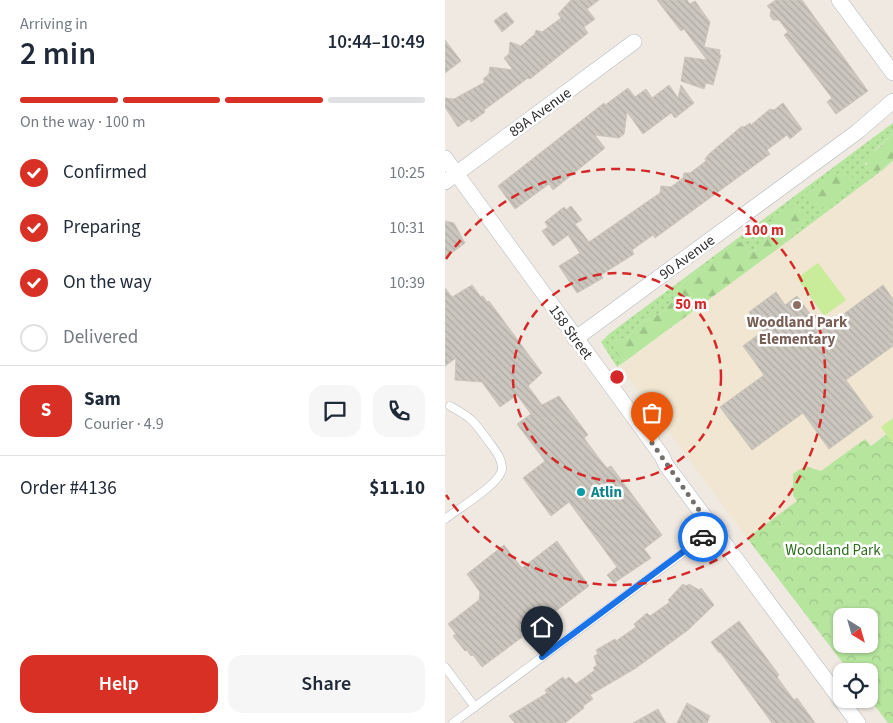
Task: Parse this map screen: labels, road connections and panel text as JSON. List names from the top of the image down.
{
  "streets": {
    "street": ["89A Avenue", "90 Avenue", "158 Street"]
  },
  "crossings": [
    ["89A Avenue", "158 Street"],
    ["90 Avenue", "158 Street"]
  ],
  "parks": ["Woodland Park"],
  "places": ["Woodland Park Elementary", "Atlin"],
  "north": "bottom right",
  "page": {
    "heading": ["2 min", "Arriving in", "10:44–10:49"],
    "panel": [
      "Sam",
      "Courier · 4.9",
      "Order #4136",
      "$11.10"
    ],
    "bar": "On the way · 100 m",
    "list": [
      ["Confirmed", "10:25"],
      ["Preparing", "10:31"],
      ["On the way", "10:39"],
      "Delivered"
    ],
    "round": "S",
    "buttons": ["Help", "Share"]
  },
  "rings": ["100 m", "50 m"]
}
